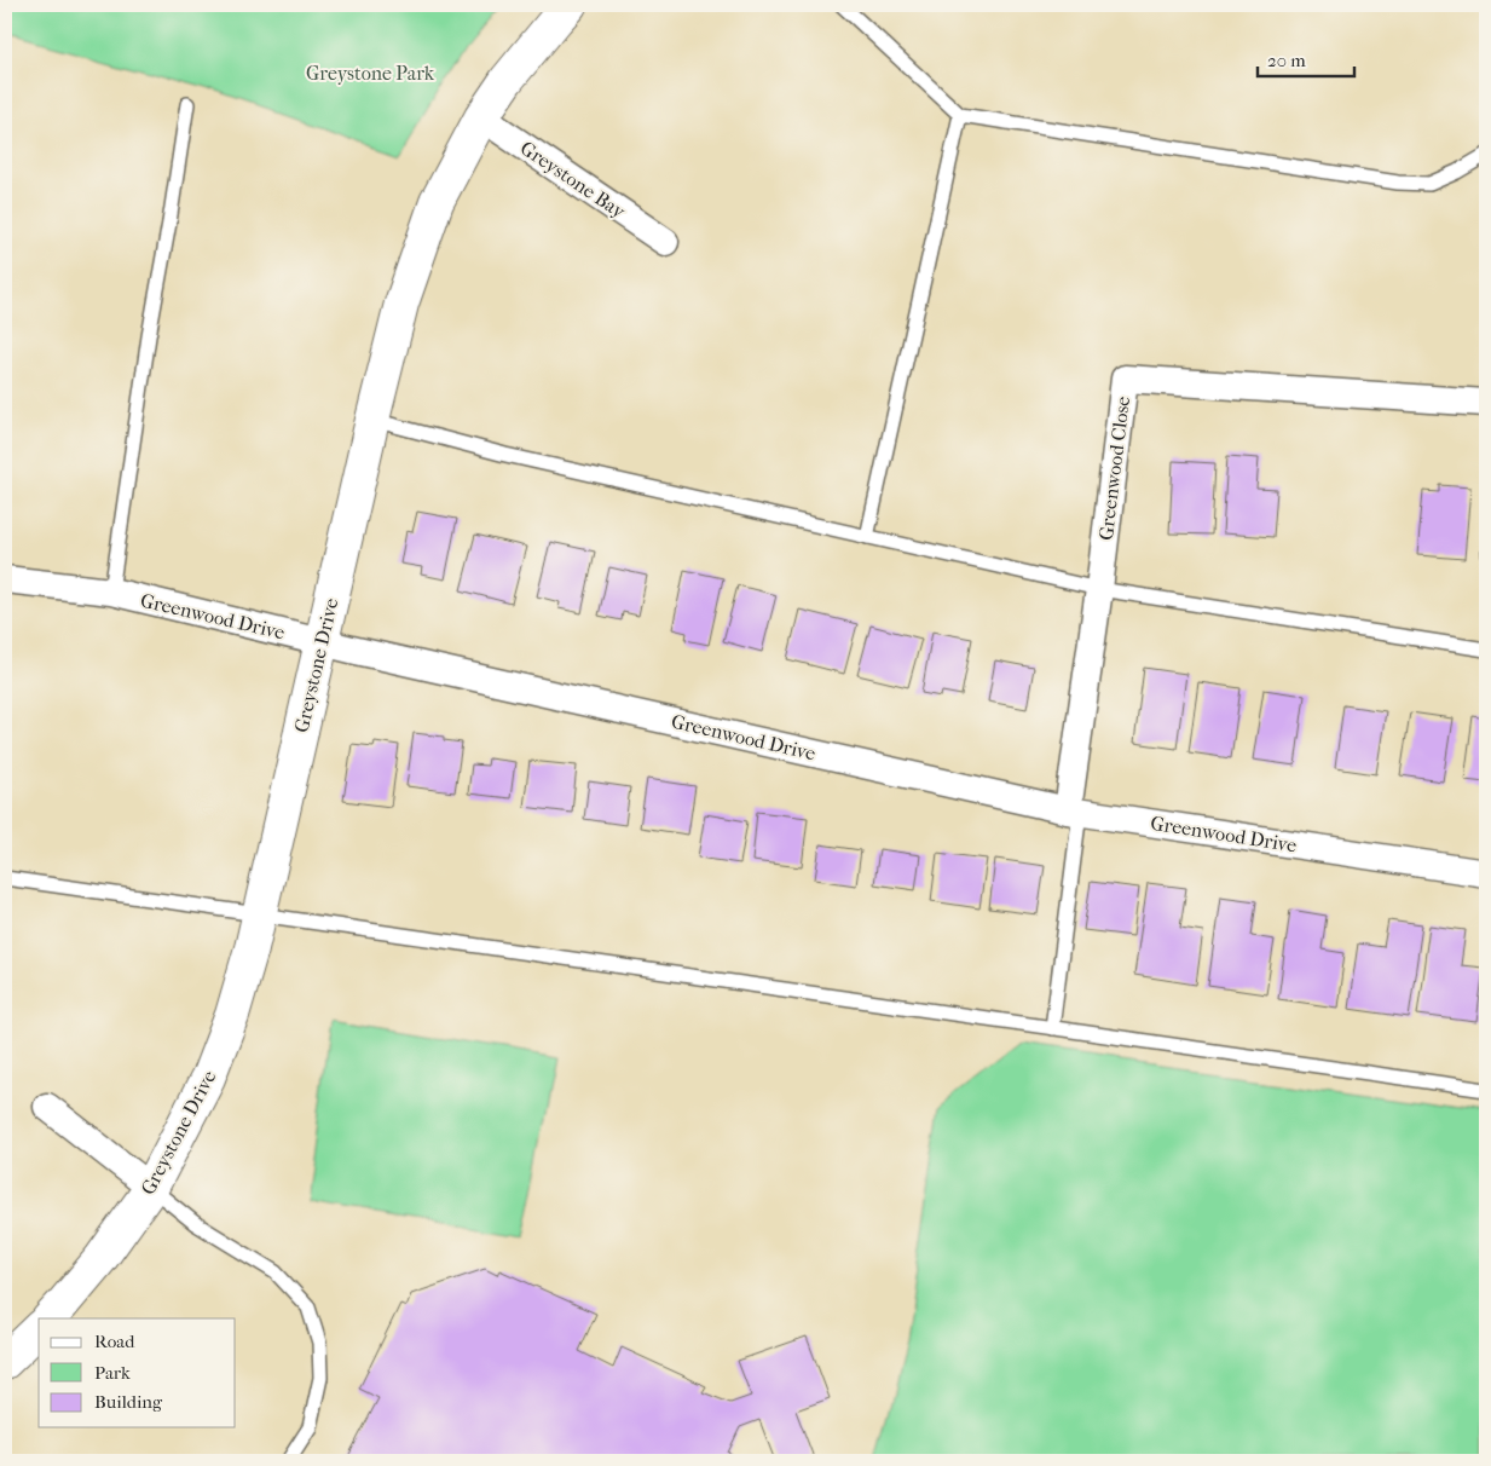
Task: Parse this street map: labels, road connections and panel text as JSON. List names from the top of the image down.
{
  "streets": {
    "street": [
      "Greystone Bay",
      "Greenwood Close",
      "Greenwood Drive",
      "Greystone Drive"
    ]
  },
  "crossings": [
    ["Greystone Bay", "Greystone Drive"],
    ["Greenwood Close", "Greenwood Drive"],
    ["Greenwood Drive", "Greystone Drive"]
  ],
  "parks": ["Greystone Park"],
  "legend": ["Road", "Park", "Building"],
  "scale_bar": "20 m"
}
